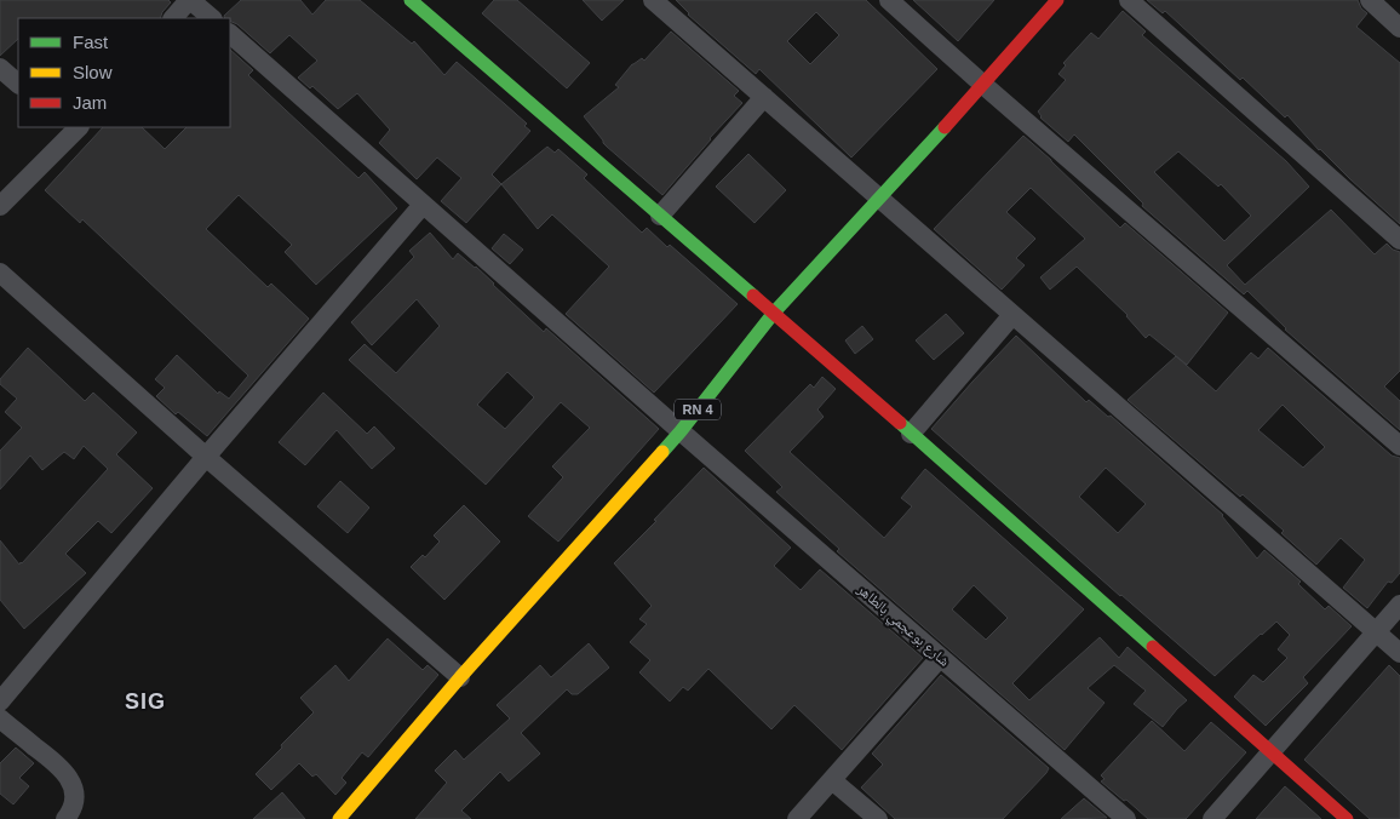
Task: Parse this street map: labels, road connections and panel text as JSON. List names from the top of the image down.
{
  "streets": {
    "street": ["RN 4", "شارع بوعجمي بالطاهر"]
  },
  "crossings": [
    ["RN 4", "شارع بوعجمي بالطاهر"]
  ],
  "districts": ["SIG"],
  "legend": ["Fast", "Slow", "Jam"]
}
